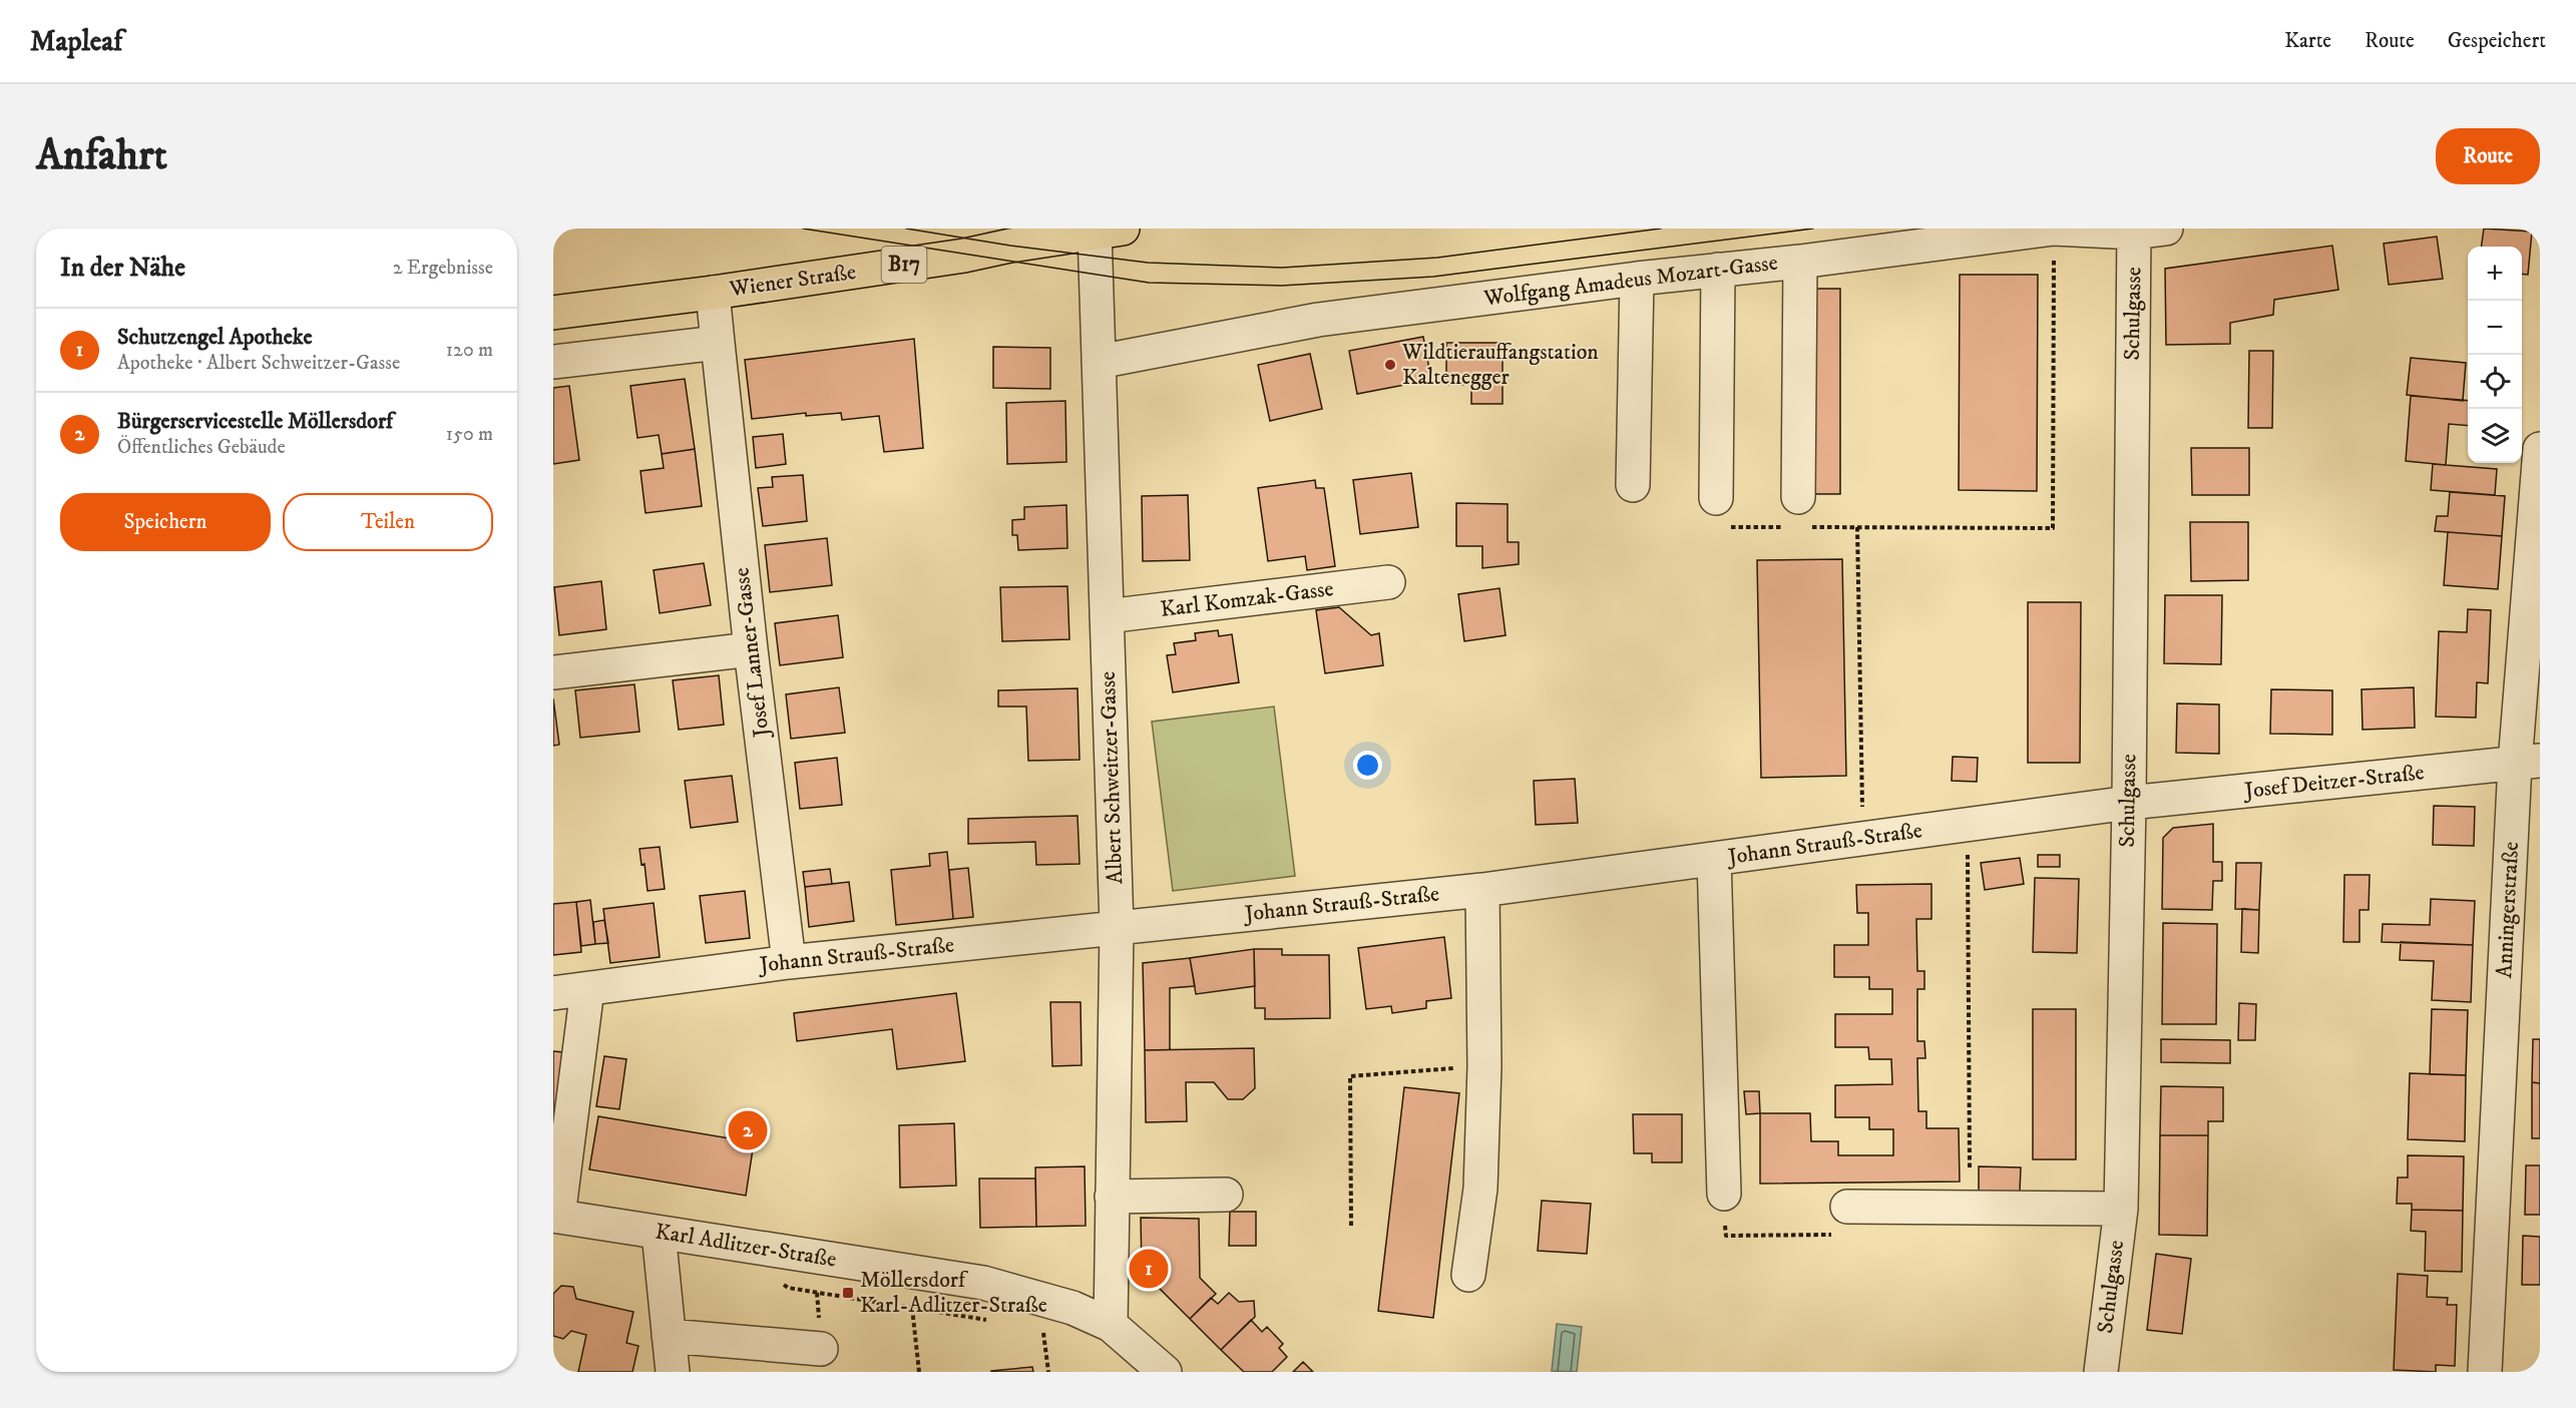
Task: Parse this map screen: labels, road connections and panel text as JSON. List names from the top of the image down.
{
  "streets": {
    "main road": ["B17", "Wiener Straße"],
    "street": [
      "Wolfgang Amadeus Mozart-Gasse",
      "Schulgasse",
      "Karl Komzak-Gasse",
      "Josef Lanner-Gasse",
      "Albert Schweitzer-Gasse",
      "Josef Deitzer-Straße",
      "Johann Strauß-Straße",
      "Anningerstraße",
      "Karl Adlitzer-Straße"
    ]
  },
  "crossings": [
    ["Wiener Straße", "Josef Lanner-Gasse"],
    ["Wiener Straße", "Albert Schweitzer-Gasse"],
    ["Wolfgang Amadeus Mozart-Gasse", "Schulgasse"],
    ["Wolfgang Amadeus Mozart-Gasse", "Albert Schweitzer-Gasse"],
    ["Schulgasse", "Josef Deitzer-Straße"],
    ["Schulgasse", "Johann Strauß-Straße"],
    ["Karl Komzak-Gasse", "Albert Schweitzer-Gasse"],
    ["Josef Lanner-Gasse", "Johann Strauß-Straße"],
    ["Albert Schweitzer-Gasse", "Johann Strauß-Straße"],
    ["Albert Schweitzer-Gasse", "Karl Adlitzer-Straße"],
    ["Josef Deitzer-Straße", "Johann Strauß-Straße"],
    ["Josef Deitzer-Straße", "Anningerstraße"]
  ],
  "places": {
    "other": ["Wildtierauffangstation Kaltenegger"],
    "transit": ["Möllersdorf Karl-Adlitzer-Straße"]
  },
  "page": {
    "header": "Mapleaf",
    "nav": ["Karte", "Route", "Gespeichert"],
    "buttons": [
      "Route",
      ["Speichern", "Teilen"]
    ],
    "title": "Anfahrt",
    "heading": ["In der Nähe", "2 Ergebnisse"],
    "map_buttons": ["+", "−"],
    "list": [
      {
        "mark": "1",
        "name": "Schutzengel Apotheke",
        "note": "Apotheke · Albert Schweitzer-Gasse",
        "value": "120 m"
      },
      {
        "mark": "2",
        "name": "Bürgerservicestelle Möllersdorf",
        "note": "Öffentliches Gebäude",
        "value": "150 m"
      }
    ],
    "pins": ["2", "1"]
  }
}
